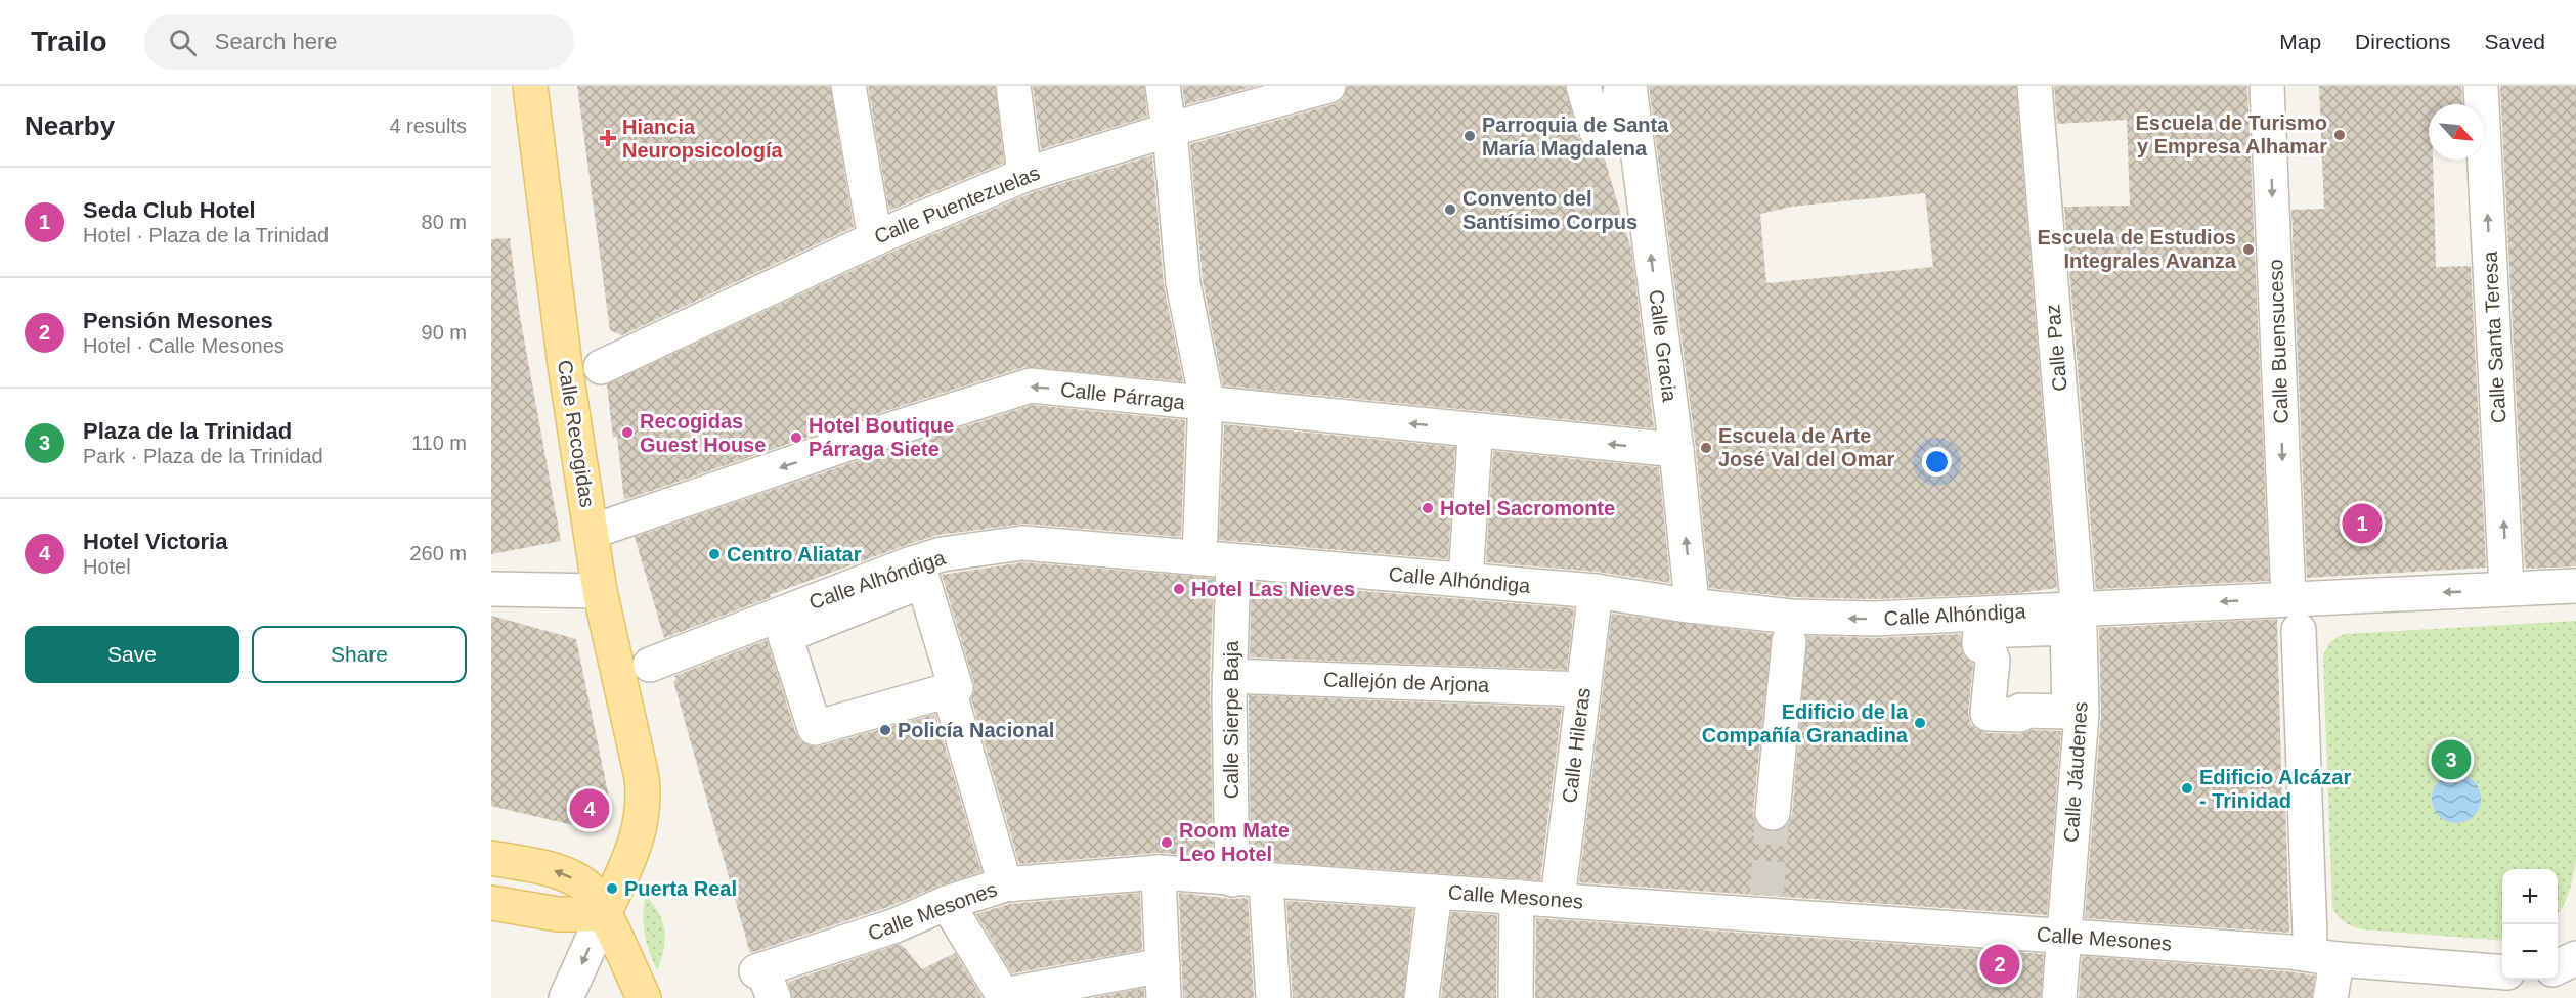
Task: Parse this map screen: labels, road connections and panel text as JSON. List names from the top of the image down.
{
  "streets": {
    "main road": ["Calle Recogidas"],
    "street": [
      "Calle Puentezuelas",
      "Calle Santa Teresa",
      "Calle Buensuceso",
      "Calle Gracia",
      "Calle Paz",
      "Calle Párraga",
      "Calle Alhóndiga",
      "Callejón de Arjona",
      "Calle Sierpe Baja",
      "Calle Hileras",
      "Calle Jáudenes",
      "Calle Mesones"
    ]
  },
  "crossings": [
    ["Calle Santa Teresa", "Calle Alhóndiga"],
    ["Calle Buensuceso", "Calle Alhóndiga"],
    ["Calle Gracia", "Calle Párraga"],
    ["Calle Gracia", "Calle Alhóndiga"],
    ["Calle Paz", "Calle Alhóndiga"],
    ["Calle Paz", "Calle Jáudenes"],
    ["Calle Párraga", "Calle Recogidas"],
    ["Calle Alhóndiga", "Calle Sierpe Baja"],
    ["Calle Alhóndiga", "Calle Hileras"],
    ["Calle Alhóndiga", "Calle Jáudenes"],
    ["Callejón de Arjona", "Calle Sierpe Baja"],
    ["Callejón de Arjona", "Calle Hileras"],
    ["Calle Sierpe Baja", "Calle Mesones"],
    ["Calle Hileras", "Calle Mesones"],
    ["Calle Jáudenes", "Calle Mesones"]
  ],
  "one_way": [
    "Calle Santa Teresa",
    "Calle Buensuceso",
    "Calle Gracia",
    "Calle Párraga",
    "Calle Alhóndiga"
  ],
  "places": {
    "other": [
      "Escuela de Turismo y Empresa Alhamar",
      "Parroquia de Santa María Magdalena",
      "Convento del Santísimo Corpus",
      "Escuela de Estudios Integrales Avanza",
      "Recogidas Guest House",
      "Hotel Boutique Párraga Siete",
      "Escuela de Arte José Val del Omar",
      "Hotel Sacromonte",
      "Centro Aliatar",
      "Hotel Las Nieves",
      "Edificio de la Compañía Granadina",
      "Policía Nacional",
      "Edificio Alcázar - Trinidad",
      "Room Mate Leo Hotel",
      "Puerta Real"
    ],
    "health": ["Hiancia Neuropsicología"]
  },
  "north": "bottom right",
  "page": {
    "header": "Trailo",
    "search": "Search here",
    "nav": ["Map", "Directions", "Saved"],
    "heading": ["Nearby", "4 results"],
    "list": [
      {
        "mark": "1",
        "name": "Seda Club Hotel",
        "note": "Hotel · Plaza de la Trinidad",
        "value": "80 m"
      },
      {
        "mark": "2",
        "name": "Pensión Mesones",
        "note": "Hotel · Calle Mesones",
        "value": "90 m"
      },
      {
        "mark": "3",
        "name": "Plaza de la Trinidad",
        "note": "Park · Plaza de la Trinidad",
        "value": "110 m"
      },
      {
        "mark": "4",
        "name": "Hotel Victoria",
        "note": "Hotel",
        "value": "260 m"
      }
    ],
    "pins": [
      "1",
      "3",
      "4",
      "2"
    ],
    "buttons": ["Save", "Share"],
    "map_buttons": ["+", "−"]
  }
}
